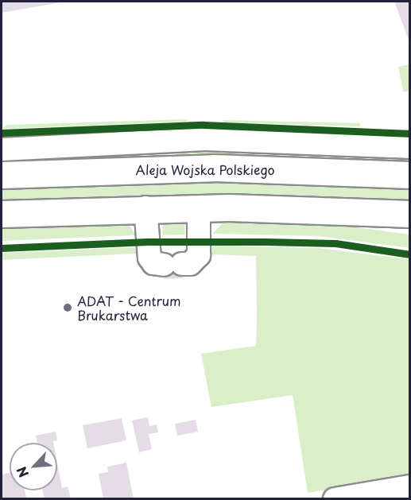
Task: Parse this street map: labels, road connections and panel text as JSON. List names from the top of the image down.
{
  "streets": {
    "main road": ["Aleja Wojska Polskiego"]
  },
  "places": ["ADAT - Centrum Brukarstwa"],
  "north": "bottom left"
}
